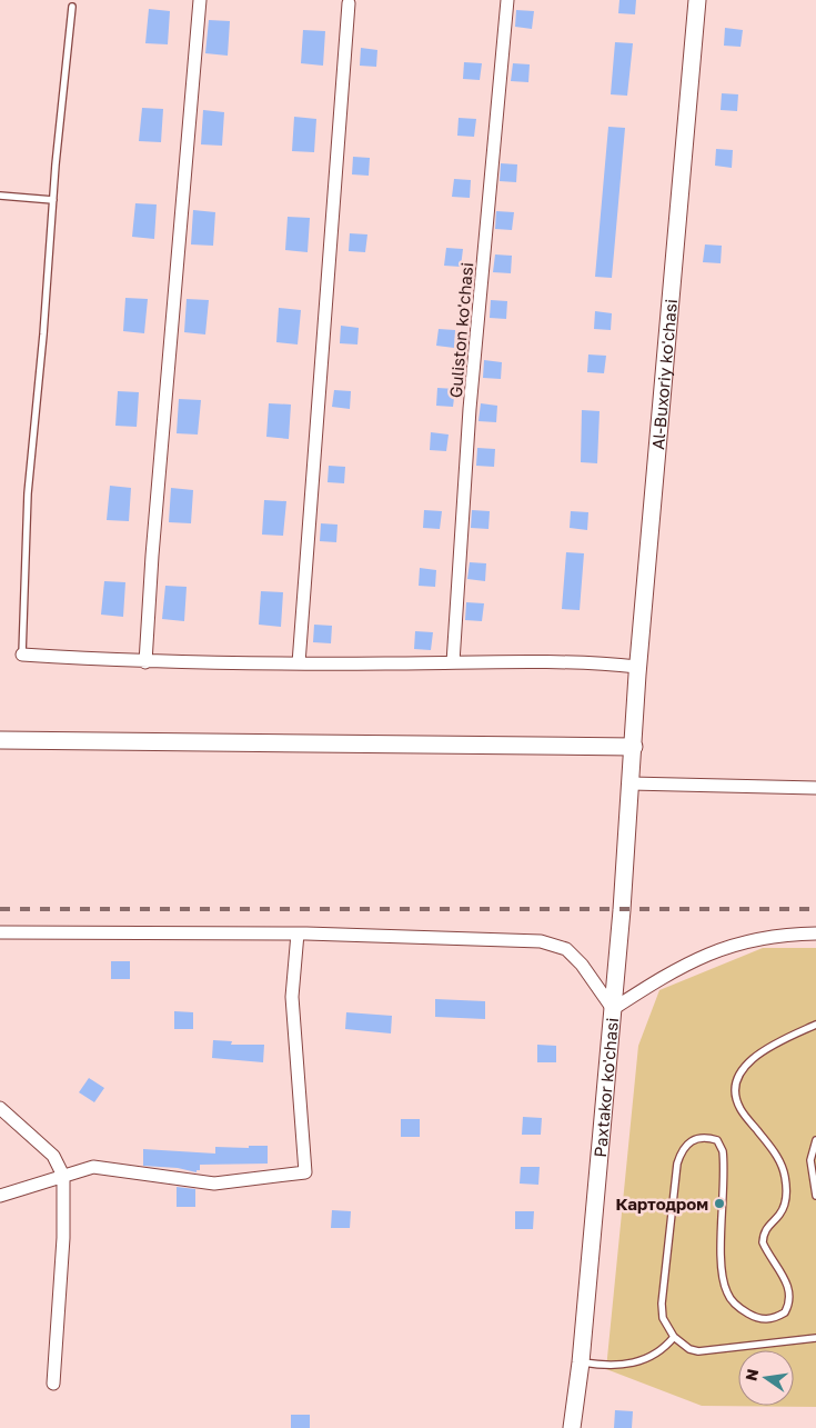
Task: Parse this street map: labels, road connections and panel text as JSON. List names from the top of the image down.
{
  "streets": {
    "main road": ["Al-Buxoriy ko'chasi", "Paxtakor ko'chasi"],
    "street": ["Guliston ko'chasi"]
  },
  "crossings": [
    ["Al-Buxoriy ko'chasi", "Paxtakor ko'chasi"]
  ],
  "places": ["Картодром"],
  "north": "left"
}
